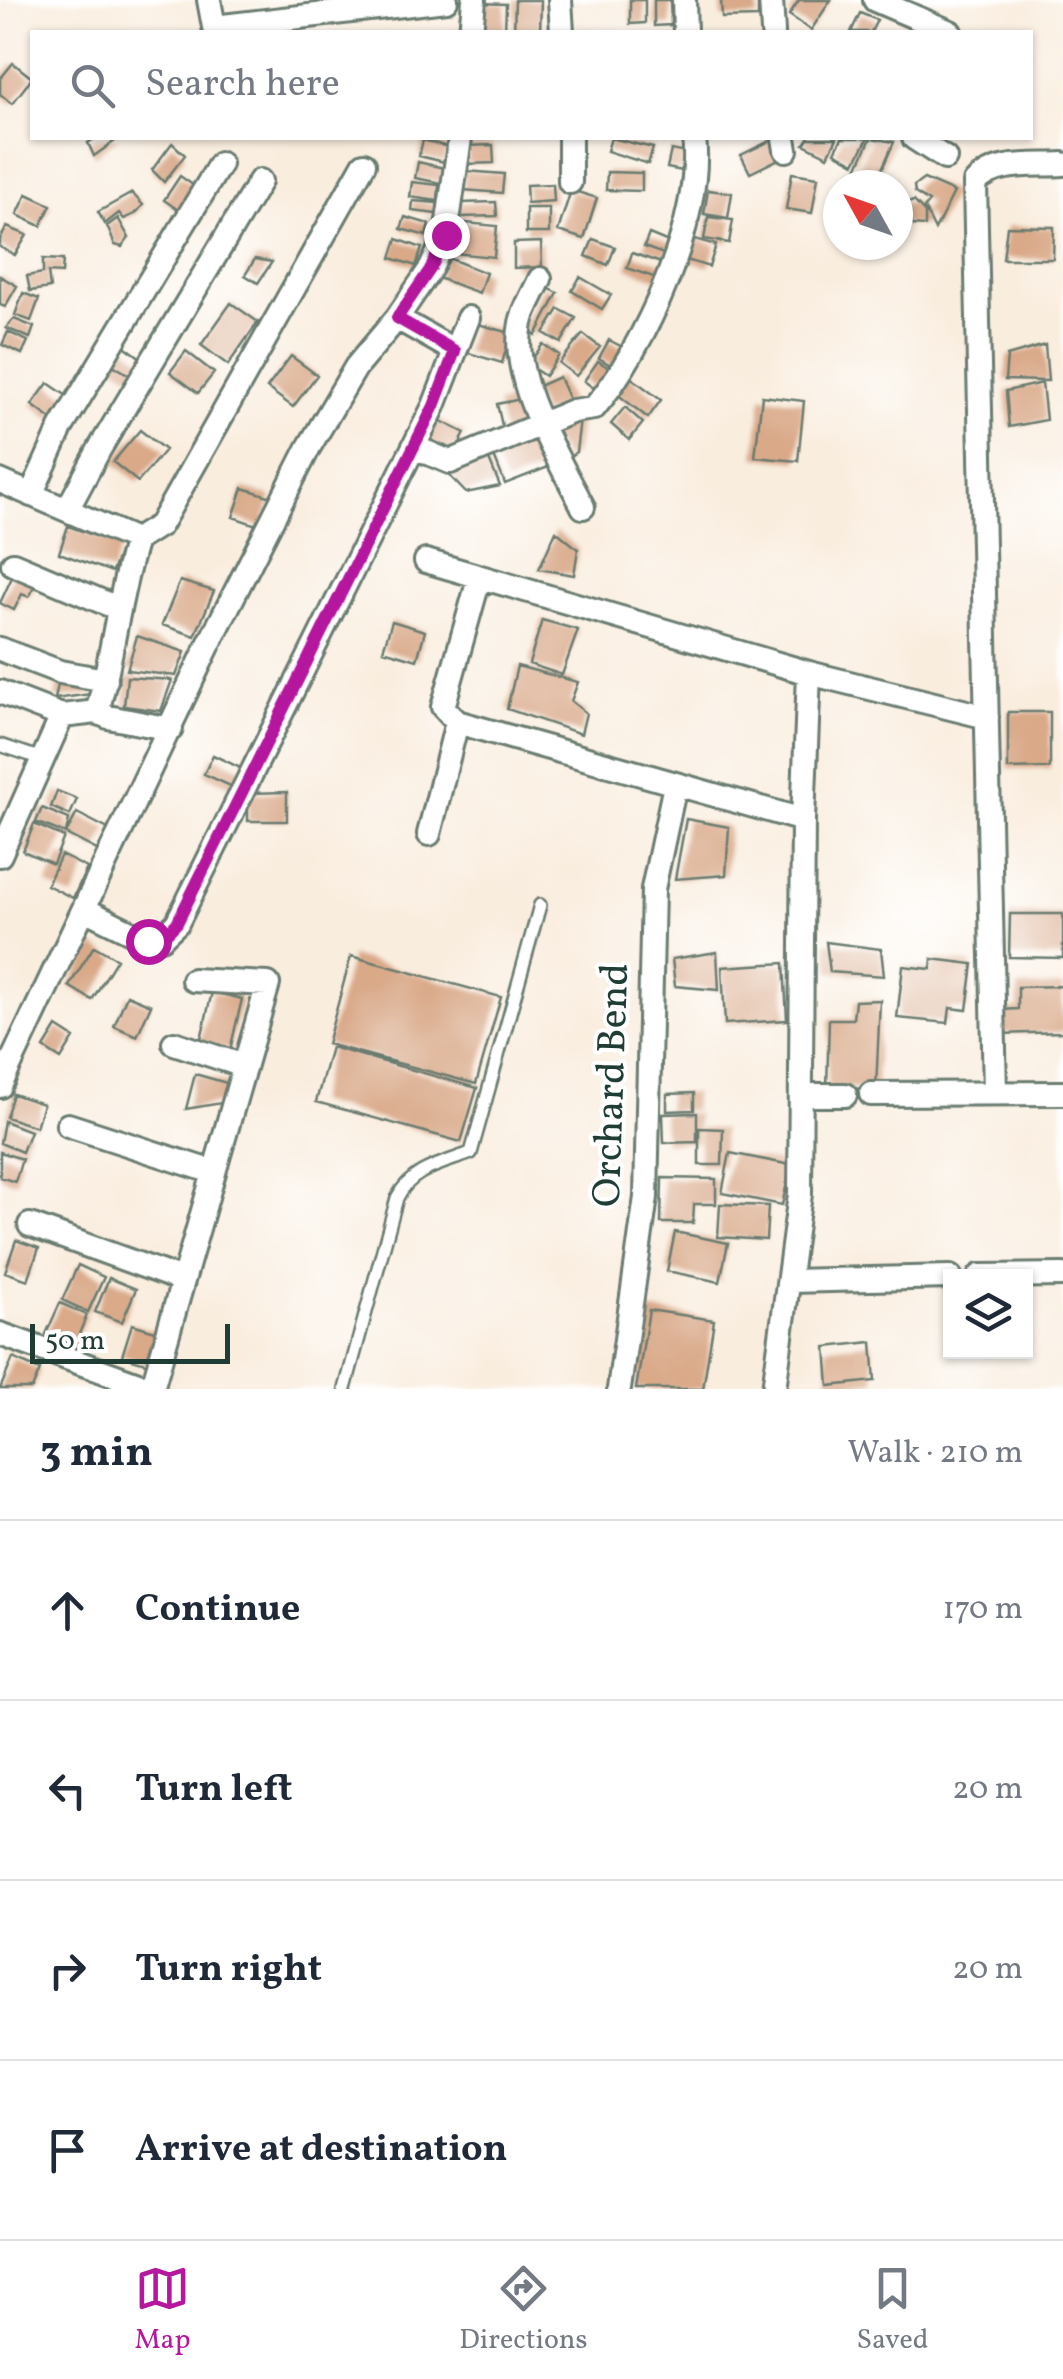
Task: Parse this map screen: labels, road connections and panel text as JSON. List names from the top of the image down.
{
  "streets": {
    "street": ["Orchard Bend"]
  },
  "scale_bar": "50 m",
  "north": "top left",
  "page": {
    "search": "Search here",
    "scale": "50 m",
    "heading": ["3 min", "Walk · 210 m"],
    "list": [
      ["Continue", "170 m"],
      ["Turn left", "20 m"],
      ["Turn right", "20 m"],
      "Arrive at destination"
    ],
    "nav": ["Map", "Directions", "Saved"]
  }
}
